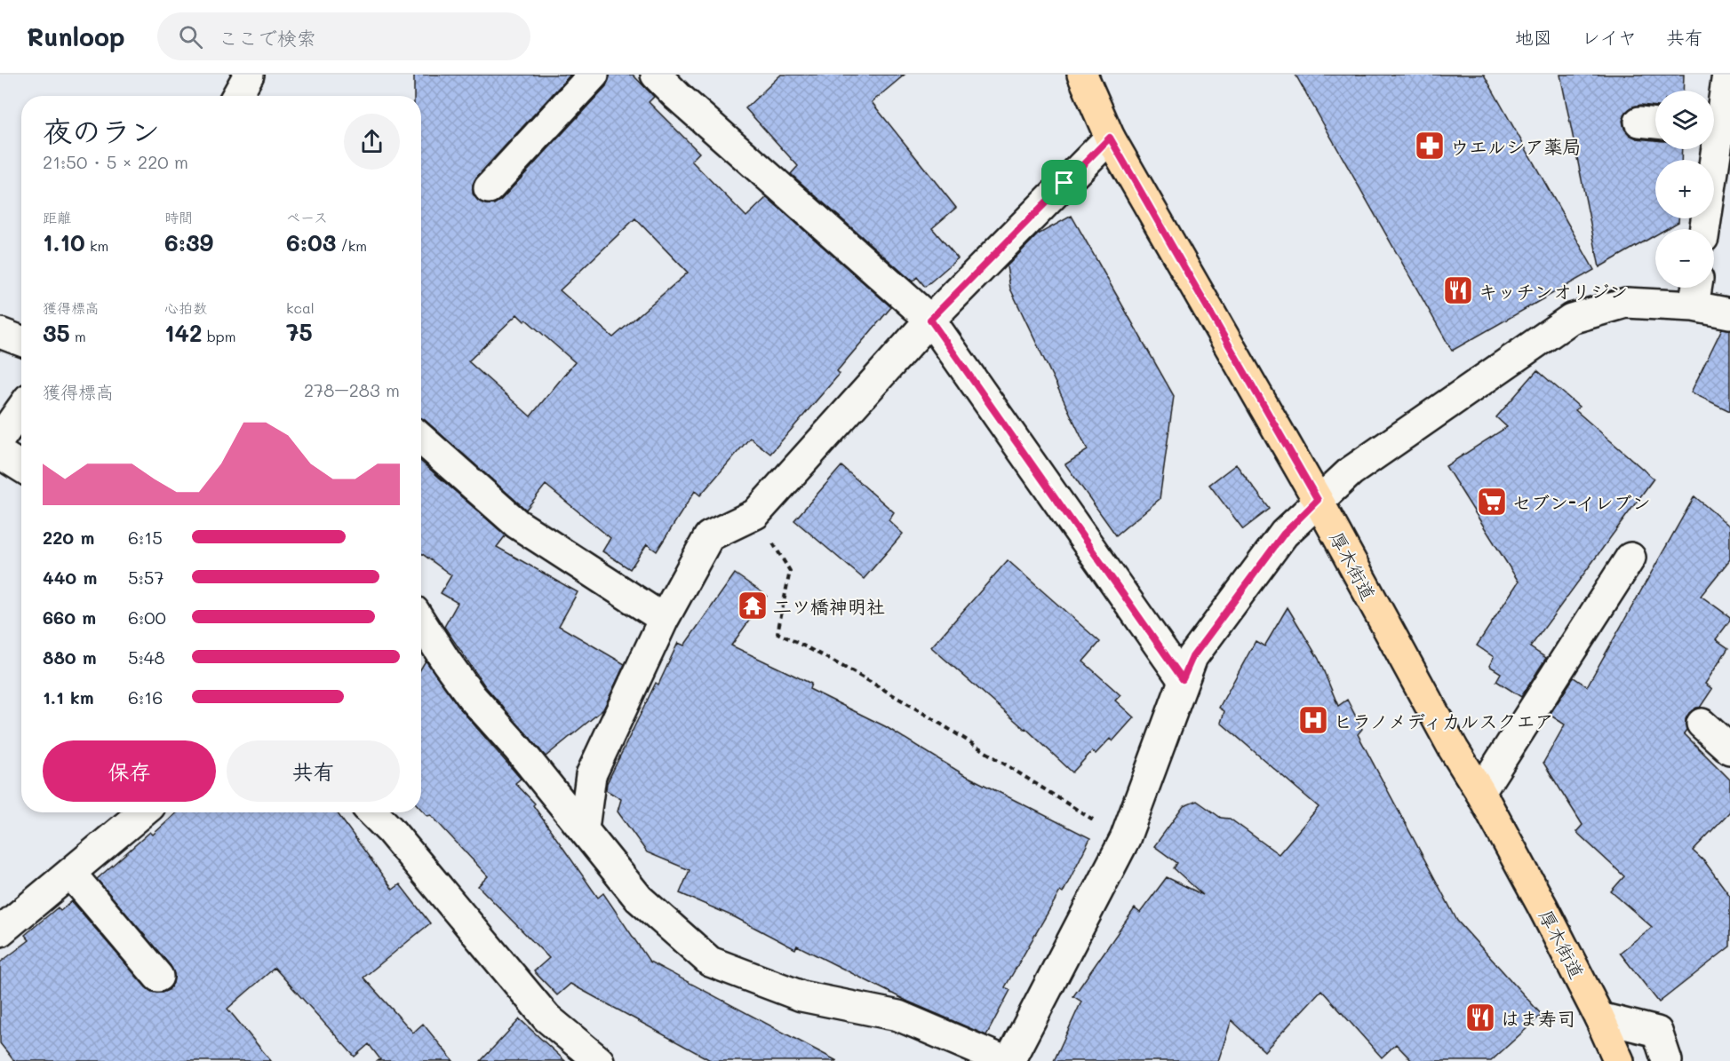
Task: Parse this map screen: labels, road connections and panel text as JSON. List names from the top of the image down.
{
  "streets": {
    "main road": ["厚木街道"]
  },
  "places": {
    "pharmacy": ["ウエルシア薬局"],
    "restaurant": ["キッチンオリジン", "はま寿司"],
    "supermarket": ["セブン-イレブン"],
    "temple": ["二ツ橋神明社"],
    "hospital": ["ヒラノメディカルスクエア"]
  },
  "page": {
    "header": "Runloop",
    "search": "ここで検索",
    "nav": ["地図", "レイヤ", "共有"],
    "map_buttons": ["+", "−"],
    "heading": ["夜のラン", "21:50 · 5 × 220 m"],
    "stats": [
      ["距離", "1.10 km"],
      ["時間", "6:39"],
      ["ペース", "6:03 /km"],
      ["獲得標高", "35 m"],
      ["心拍数", "142 bpm"],
      ["kcal", "75"]
    ],
    "chart": ["獲得標高", "278–283 m"],
    "list": [
      {
        "name": "220 m",
        "note": "6:15"
      },
      {
        "name": "440 m",
        "note": "5:57"
      },
      {
        "name": "660 m",
        "note": "6:00"
      },
      {
        "name": "880 m",
        "note": "5:48"
      },
      {
        "name": "1.1 km",
        "note": "6:16"
      }
    ],
    "buttons": ["保存", "共有"]
  }
}
